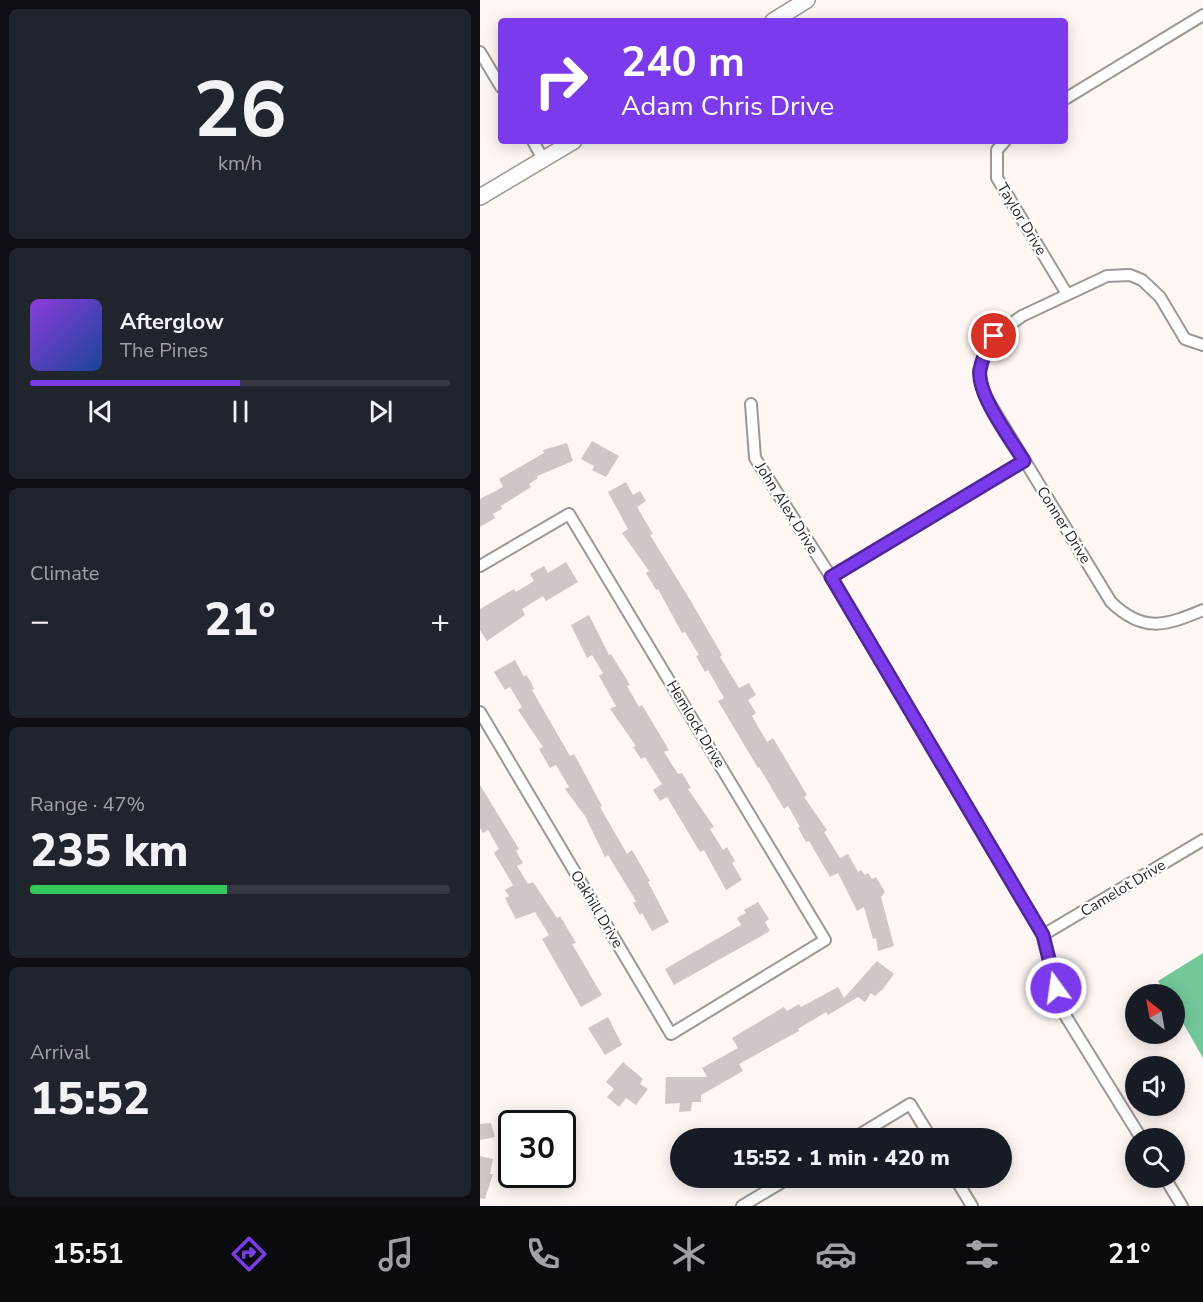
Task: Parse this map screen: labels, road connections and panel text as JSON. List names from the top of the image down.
{
  "streets": {
    "street": [
      "Taylor Drive",
      "John Alex Drive",
      "Conner Drive",
      "Hemlock Drive",
      "Camelot Drive",
      "Oakhill Drive"
    ]
  },
  "crossings": [
    ["Taylor Drive", "Conner Drive"],
    ["John Alex Drive", "Camelot Drive"],
    ["Hemlock Drive", "Oakhill Drive"]
  ],
  "north": "top left",
  "page": {
    "tile": [
      ["26", "km/h"],
      "Climate",
      ["Range · 47%", "235 km"],
      ["Arrival", "15:52"]
    ],
    "turn": ["240 m", "Adam Chris Drive"],
    "song": ["Afterglow", "The Pines"],
    "heat": ["−", "21°", "+"],
    "limit": "30",
    "trip": "15:52 · 1 min · 420 m",
    "tabs": ["15:51", "21°"]
  }
}
